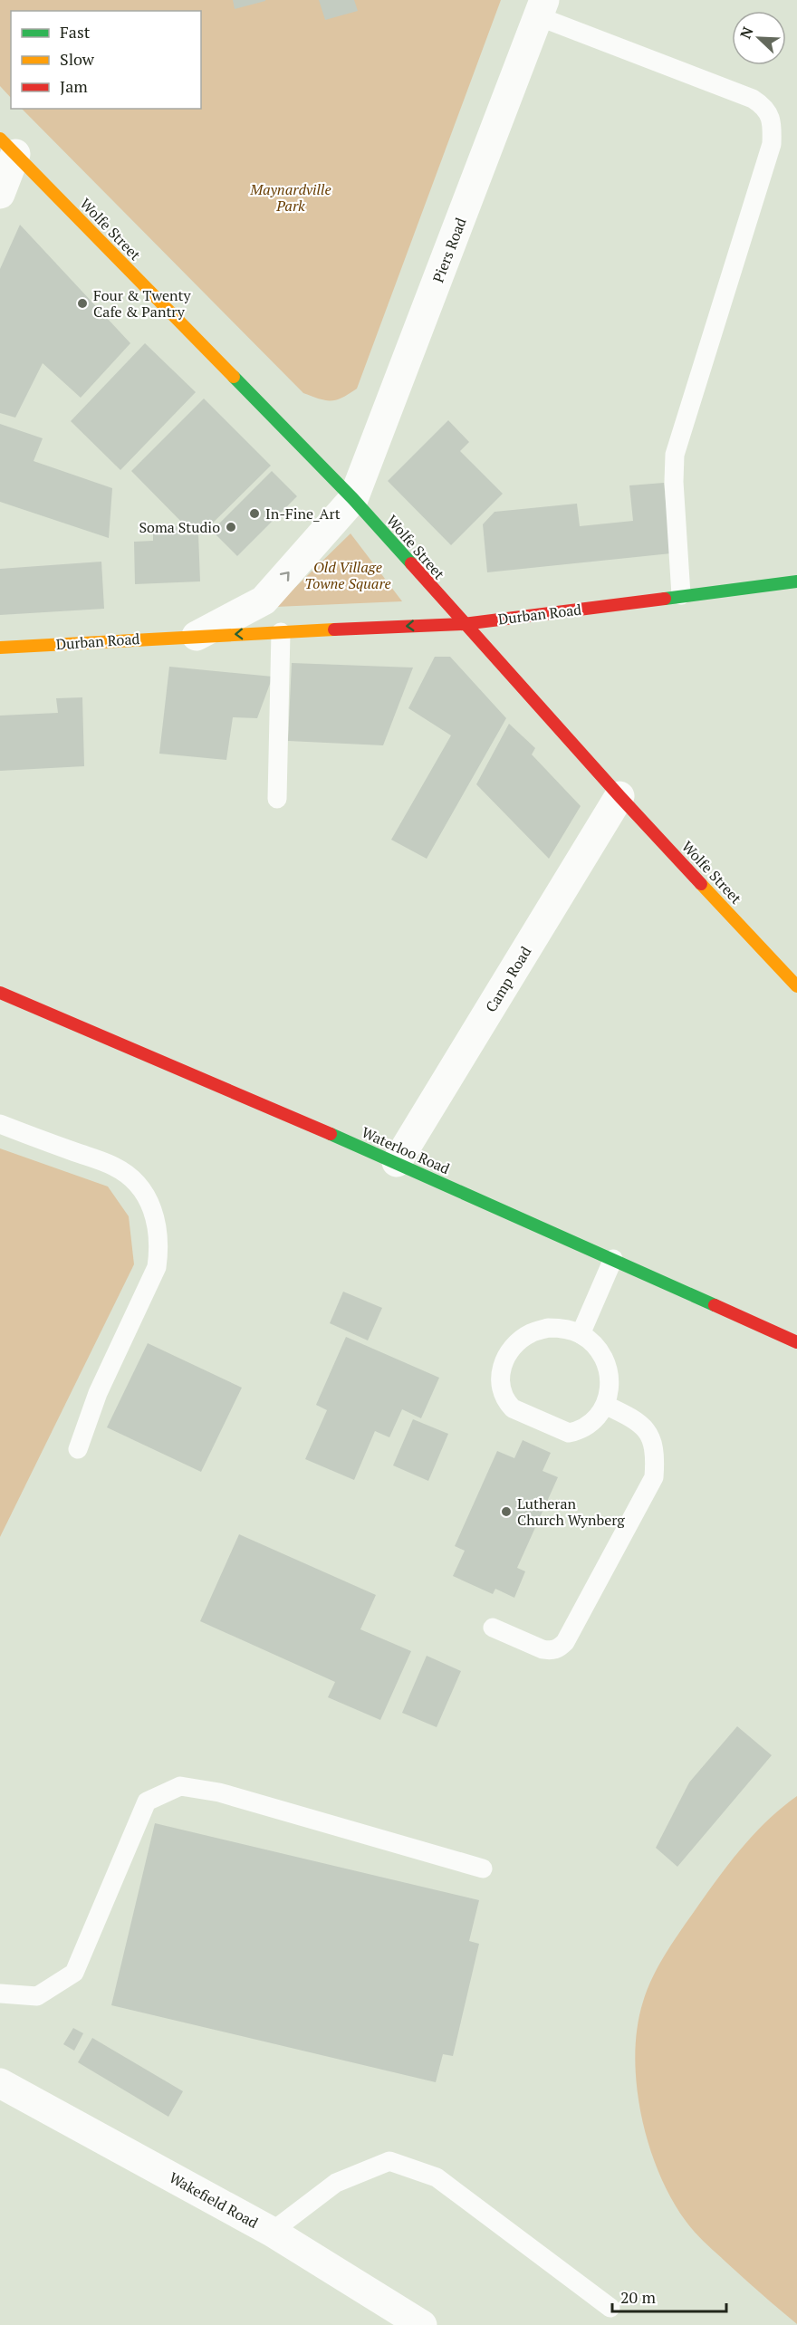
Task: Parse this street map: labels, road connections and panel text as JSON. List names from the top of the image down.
{
  "streets": {
    "street": [
      "Wolfe Street",
      "Piers Road",
      "Durban Road",
      "Camp Road",
      "Waterloo Road",
      "Wakefield Road"
    ]
  },
  "crossings": [
    ["Wolfe Street", "Piers Road"],
    ["Wolfe Street", "Durban Road"],
    ["Wolfe Street", "Camp Road"],
    ["Piers Road", "Durban Road"],
    ["Camp Road", "Waterloo Road"]
  ],
  "parks": ["Maynardville Park", "Old Village Towne Square"],
  "places": [
    "Four & Twenty Cafe & Pantry",
    "In-Fine_Art",
    "Soma Studio",
    "Lutheran Church Wynberg"
  ],
  "legend": ["Fast", "Slow", "Jam"],
  "scale_bar": "20 m",
  "north": "top left"
}
